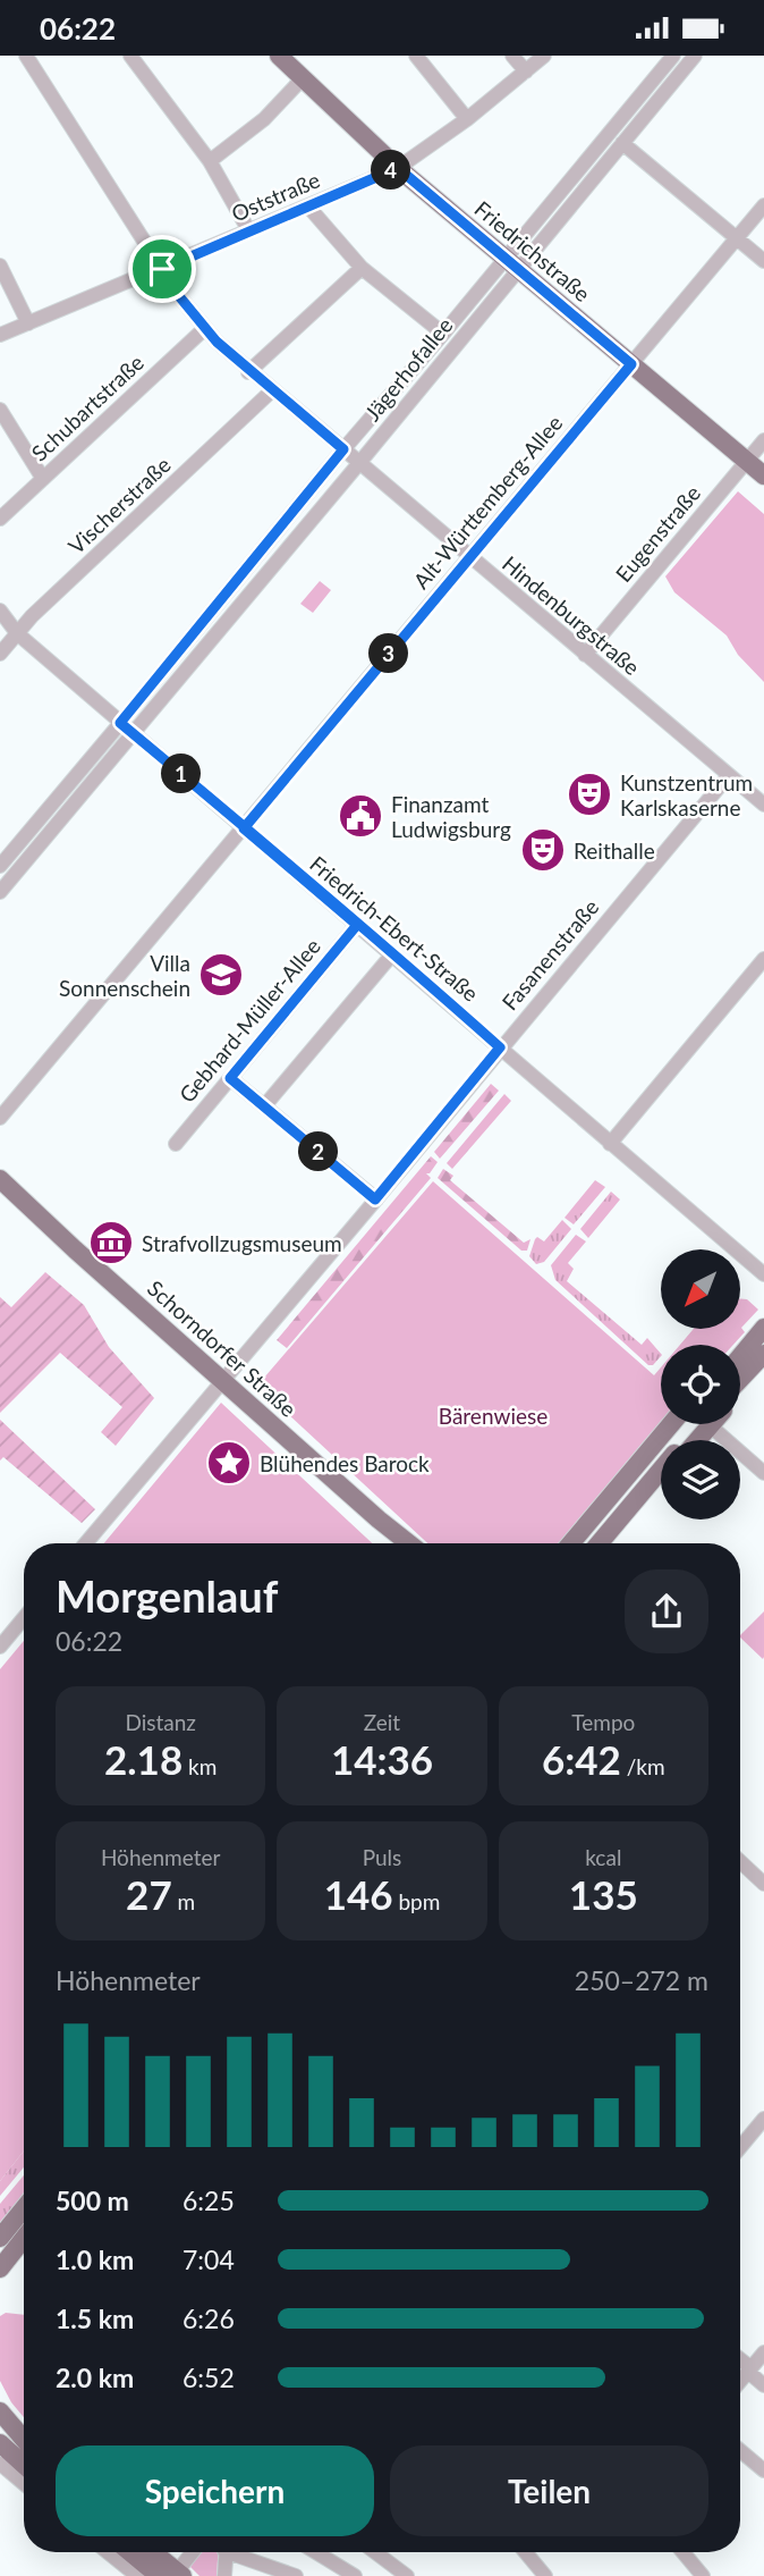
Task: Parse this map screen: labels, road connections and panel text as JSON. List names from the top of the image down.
{
  "streets": {
    "main road": ["Friedrichstraße", "Schorndorfer Straße"],
    "street": [
      "Oststraße",
      "Jägerhofallee",
      "Schubartstraße",
      "Alt-Württemberg-Allee",
      "Vischerstraße",
      "Eugenstraße",
      "Hindenburgstraße",
      "Friedrich-Ebert-Straße",
      "Fasanenstraße",
      "Gebhard-Müller-Allee"
    ]
  },
  "crossings": [
    ["Oststraße", "Friedrichstraße"],
    ["Oststraße", "Hindenburgstraße"],
    ["Friedrichstraße", "Jägerhofallee"],
    ["Friedrichstraße", "Alt-Württemberg-Allee"],
    ["Friedrichstraße", "Eugenstraße"],
    ["Jägerhofallee", "Hindenburgstraße"],
    ["Jägerhofallee", "Friedrich-Ebert-Straße"],
    ["Schubartstraße", "Hindenburgstraße"],
    ["Alt-Württemberg-Allee", "Hindenburgstraße"],
    ["Alt-Württemberg-Allee", "Friedrich-Ebert-Straße"],
    ["Vischerstraße", "Hindenburgstraße"],
    ["Vischerstraße", "Friedrich-Ebert-Straße"],
    ["Eugenstraße", "Hindenburgstraße"],
    ["Hindenburgstraße", "Fasanenstraße"],
    ["Friedrich-Ebert-Straße", "Fasanenstraße"],
    ["Friedrich-Ebert-Straße", "Gebhard-Müller-Allee"],
    ["Fasanenstraße", "Schorndorfer Straße"]
  ],
  "parks": ["Bärenwiese"],
  "places": {
    "theatre": ["Kunstzentrum Karlskaserne", "Reithalle"],
    "public building": ["Finanzamt Ludwigsburg"],
    "school or university": ["Villa Sonnenschein"],
    "museum": ["Strafvollzugsmuseum"],
    "place": ["Blühendes Barock"]
  },
  "north": "bottom left",
  "page": {
    "status": "06:22",
    "pins": [
      "4",
      "3",
      "1",
      "2"
    ],
    "heading": ["Morgenlauf", "06:22"],
    "stats": [
      ["Distanz", "2.18 km"],
      ["Zeit", "14:36"],
      ["Tempo", "6:42 /km"],
      ["Höhenmeter", "27 m"],
      ["Puls", "146 bpm"],
      ["kcal", "135"]
    ],
    "chart": ["Höhenmeter", "250–272 m"],
    "list": [
      {
        "name": "500 m",
        "note": "6:25"
      },
      {
        "name": "1.0 km",
        "note": "7:04"
      },
      {
        "name": "1.5 km",
        "note": "6:26"
      },
      {
        "name": "2.0 km",
        "note": "6:52"
      }
    ],
    "buttons": ["Speichern", "Teilen"]
  }
}
